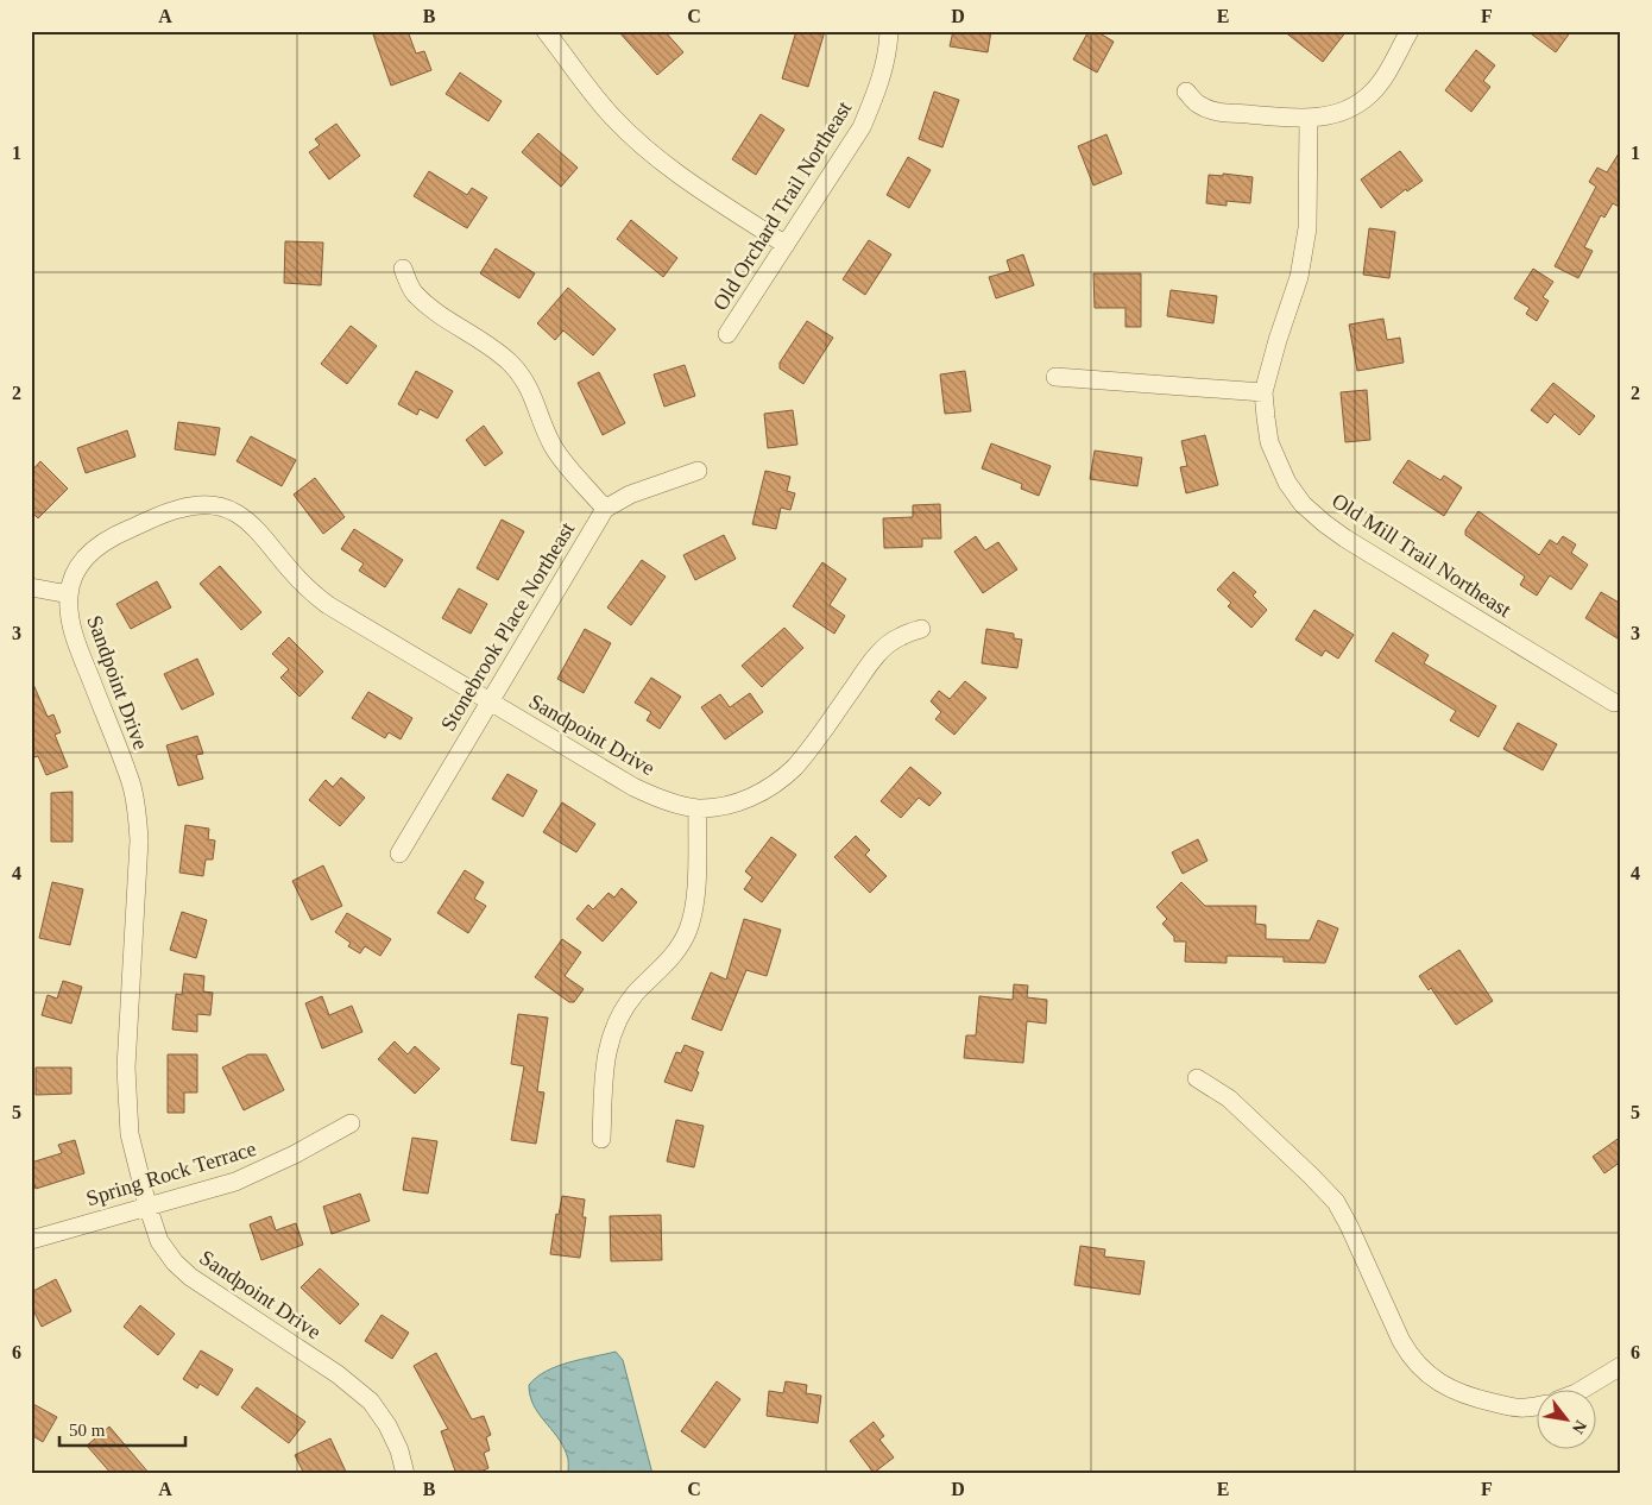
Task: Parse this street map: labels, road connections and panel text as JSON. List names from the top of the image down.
{
  "streets": {
    "street": [
      "Old Orchard Trail Northeast",
      "Old Mill Trail Northeast",
      "Stonebrook Place Northeast",
      "Sandpoint Drive",
      "Spring Rock Terrace"
    ]
  },
  "crossings": [
    ["Stonebrook Place Northeast", "Sandpoint Drive"],
    ["Sandpoint Drive", "Spring Rock Terrace"]
  ],
  "scale_bar": "50 m",
  "north": "bottom right",
  "grid": {
    "columns": [
      "A",
      "B",
      "C",
      "D",
      "E",
      "F"
    ],
    "rows": [
      "1",
      "2",
      "3",
      "4",
      "5",
      "6"
    ]
  }
}
